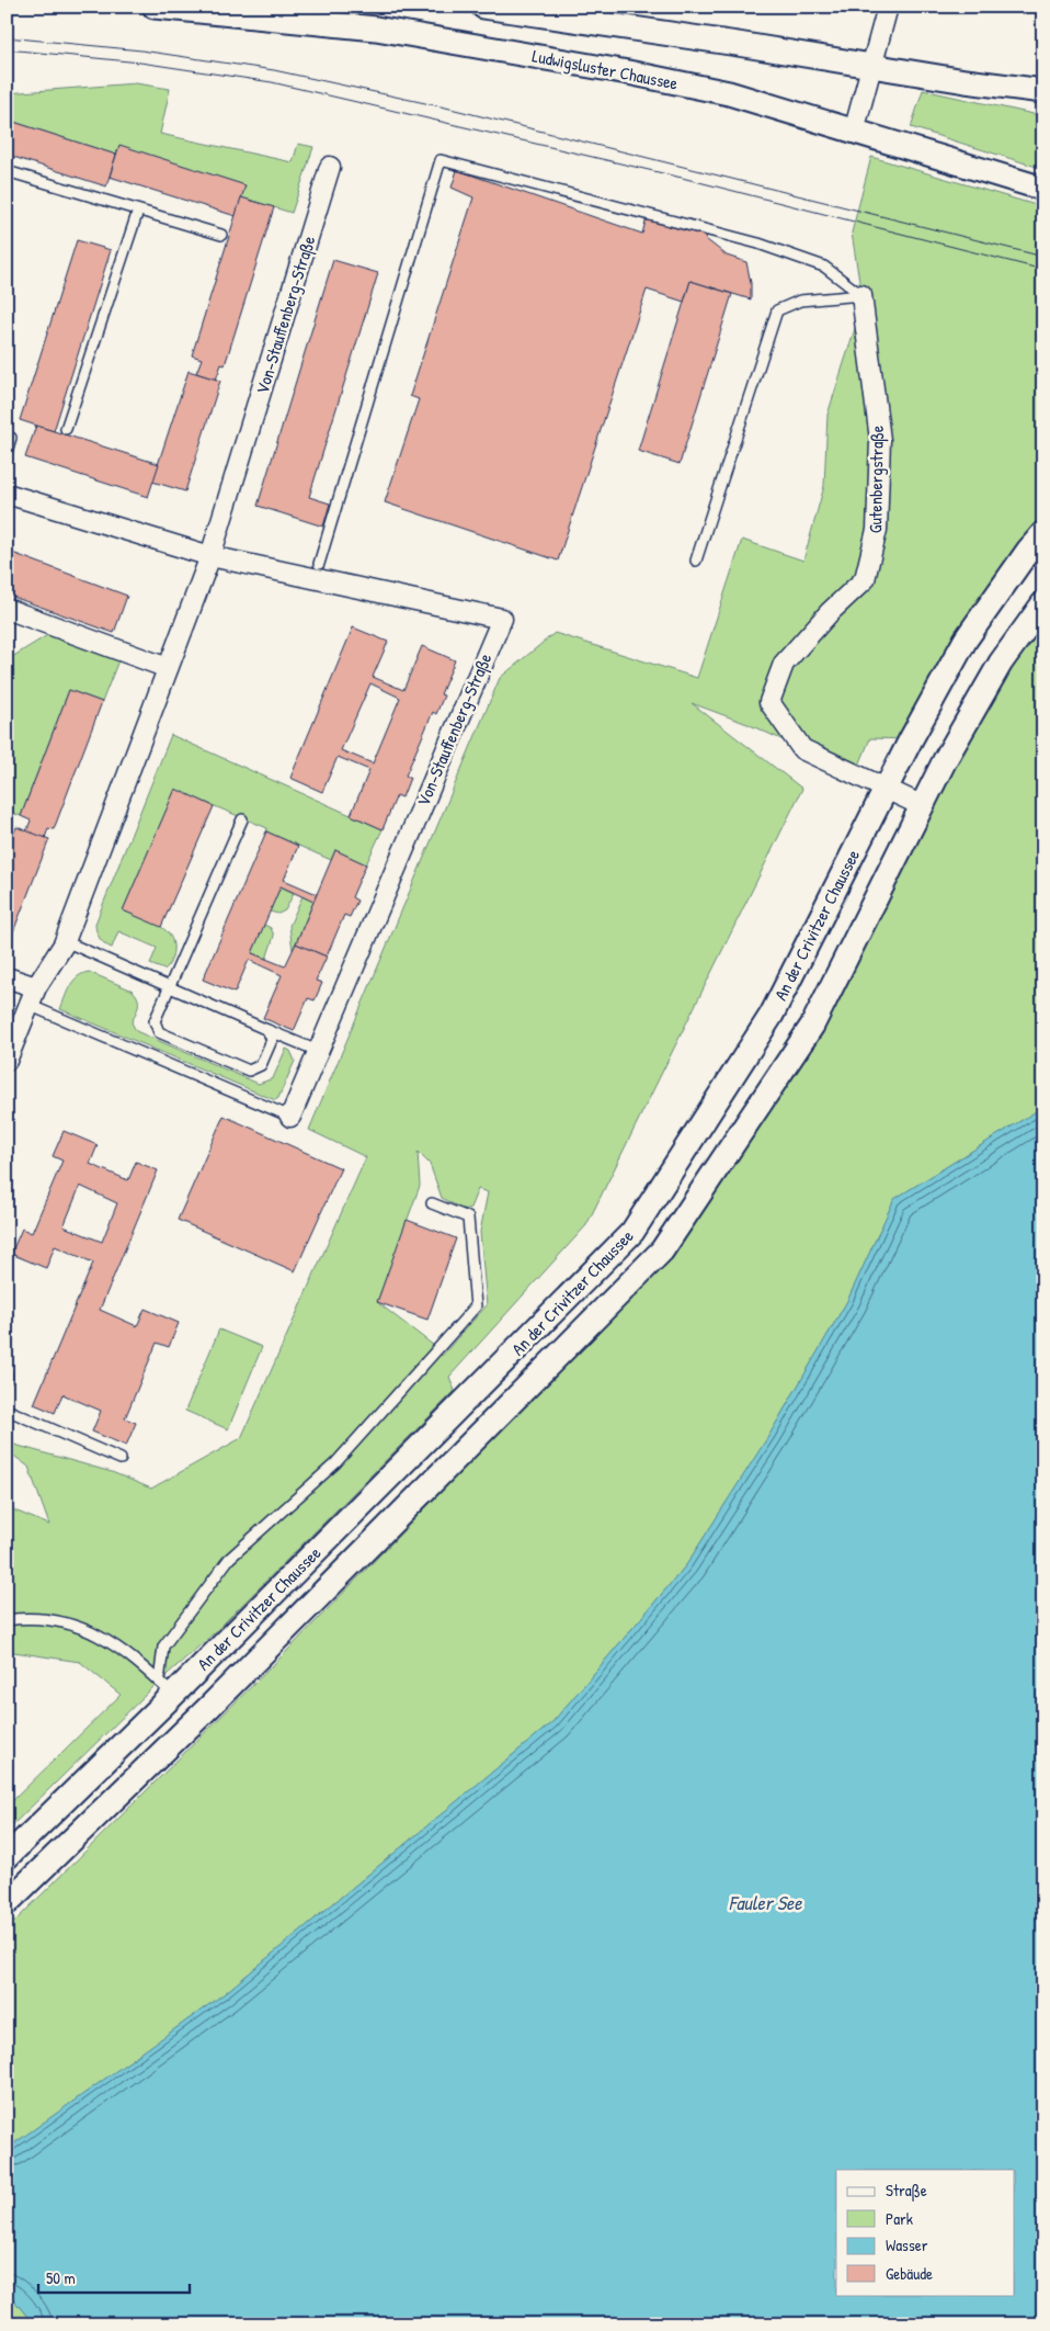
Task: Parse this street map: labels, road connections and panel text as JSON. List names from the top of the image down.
{
  "streets": {
    "street": [
      "Ludwigsluster Chaussee",
      "Von-Stauffenberg-Straße",
      "Gutenbergstraße",
      "An der Crivitzer Chaussee"
    ]
  },
  "crossings": [
    ["Gutenbergstraße", "An der Crivitzer Chaussee"]
  ],
  "water": ["Fauler See"],
  "legend": [
    "Straße",
    "Park",
    "Wasser",
    "Gebäude"
  ],
  "scale_bar": "50 m"
}
